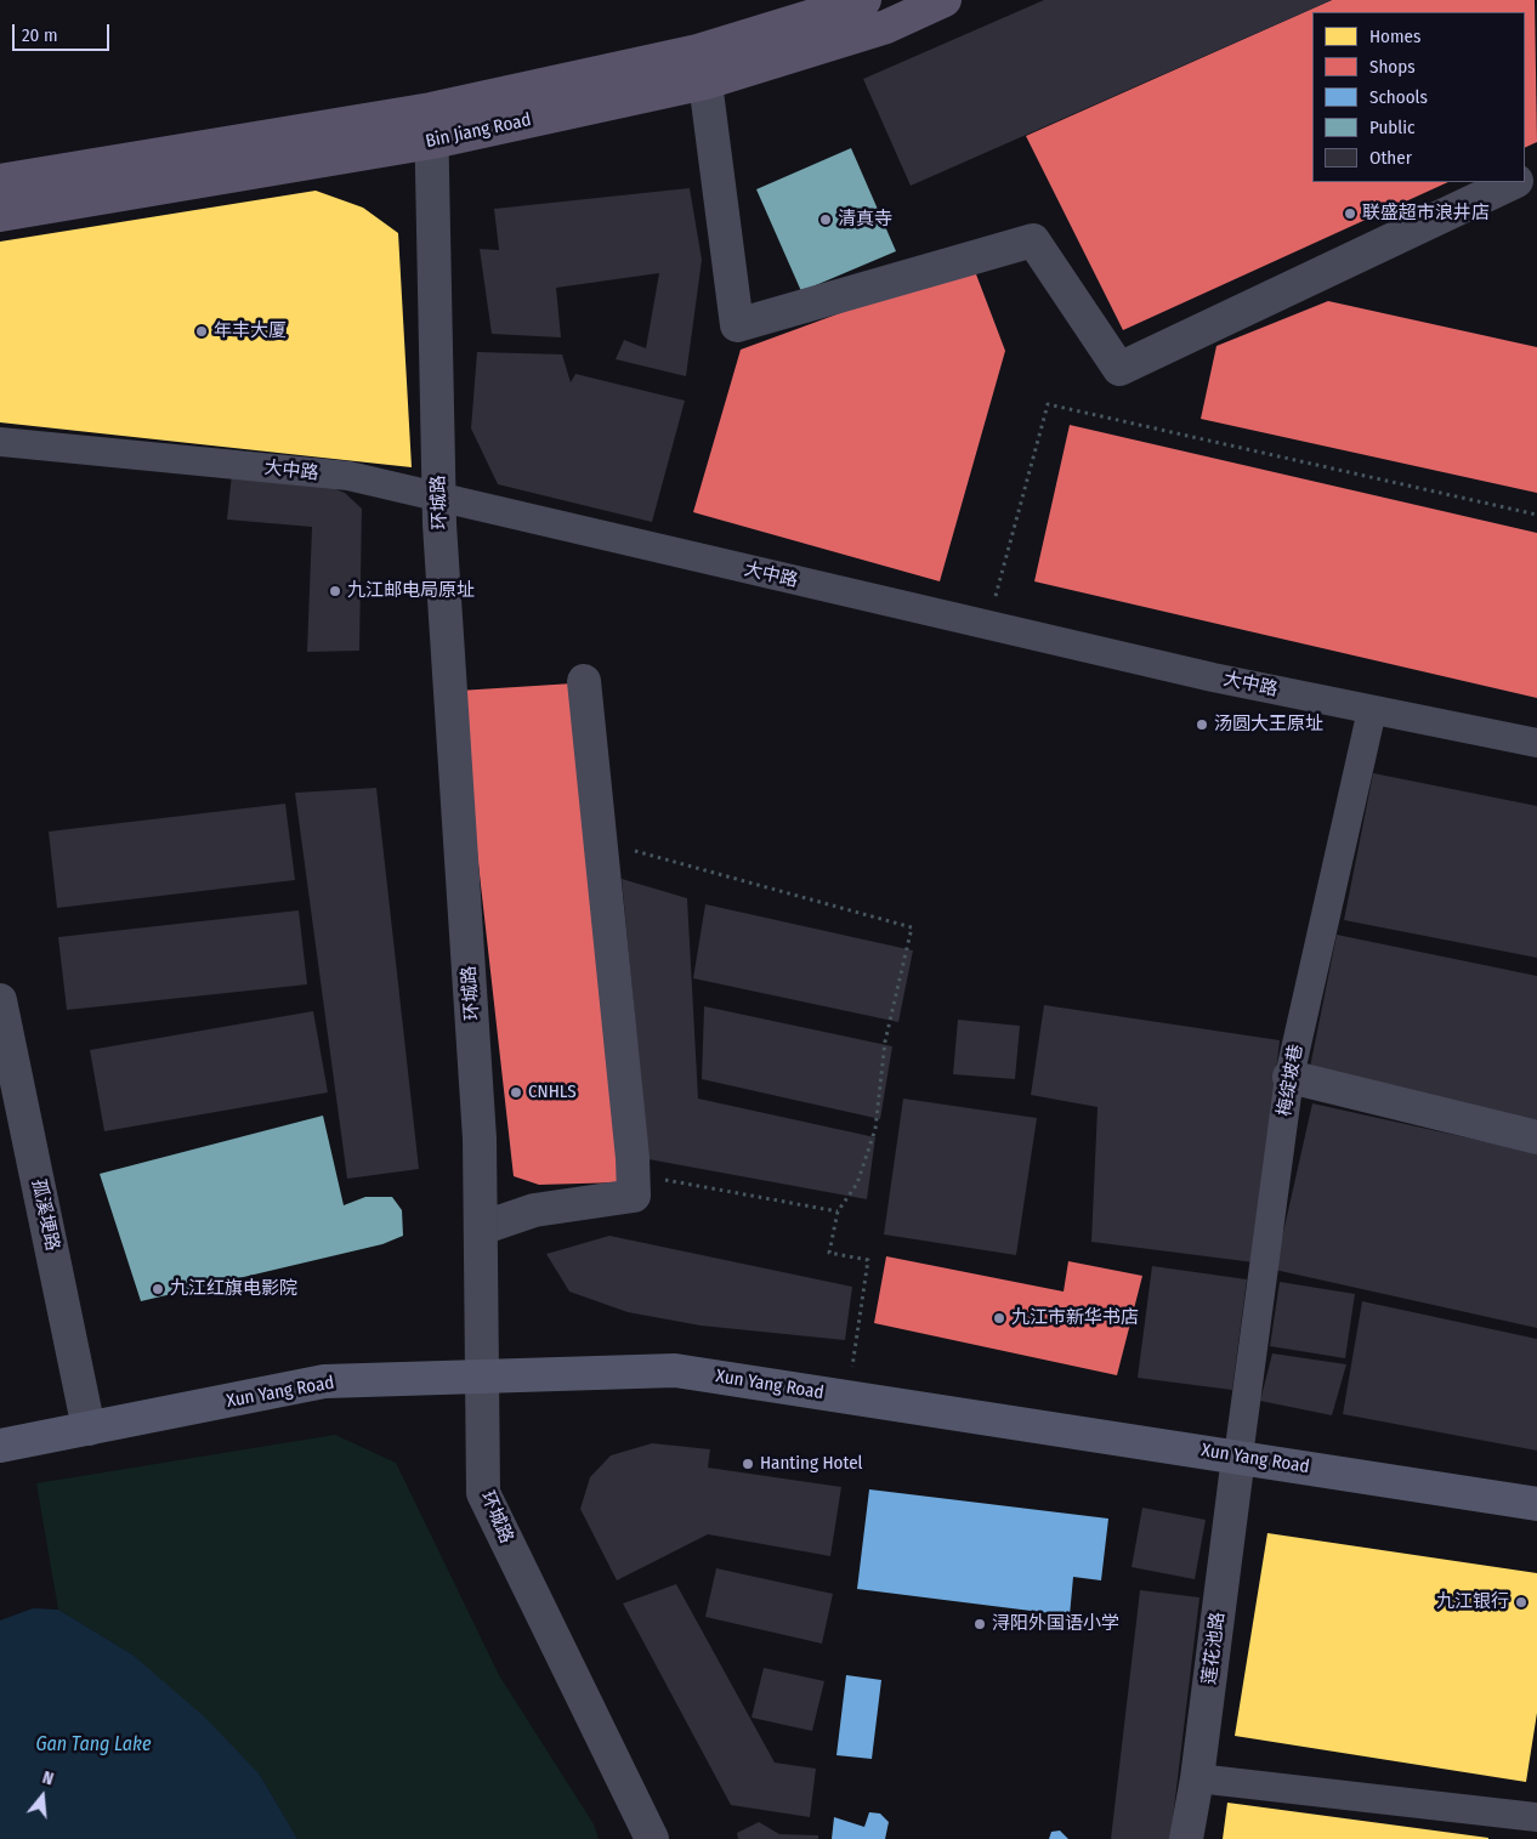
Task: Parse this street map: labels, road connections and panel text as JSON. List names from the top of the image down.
{
  "streets": {
    "main road": ["Bin Jiang Road", "Xun Yang Road"],
    "street": [
      "大中路",
      "环城路",
      "梅绽坡巷",
      "孤溪埂路",
      "莲花池路"
    ]
  },
  "crossings": [
    ["Bin Jiang Road", "环城路"],
    ["大中路", "环城路"],
    ["大中路", "梅绽坡巷"],
    ["环城路", "Xun Yang Road"],
    ["梅绽坡巷", "Xun Yang Road"],
    ["梅绽坡巷", "莲花池路"],
    ["孤溪埂路", "Xun Yang Road"],
    ["Xun Yang Road", "莲花池路"]
  ],
  "water": ["Gan Tang Lake"],
  "places": [
    "联盛超市浪井店",
    "清真寺",
    "年丰大厦",
    "九江邮电局原址",
    "汤圆大王原址",
    "CNHLS",
    "九江红旗电影院",
    "九江市新华书店",
    "Hanting Hotel",
    "九江银行",
    "浔阳外国语小学"
  ],
  "legend": [
    "Homes",
    "Shops",
    "Schools",
    "Public",
    "Other"
  ],
  "scale_bar": "20 m",
  "north": "top"
}
